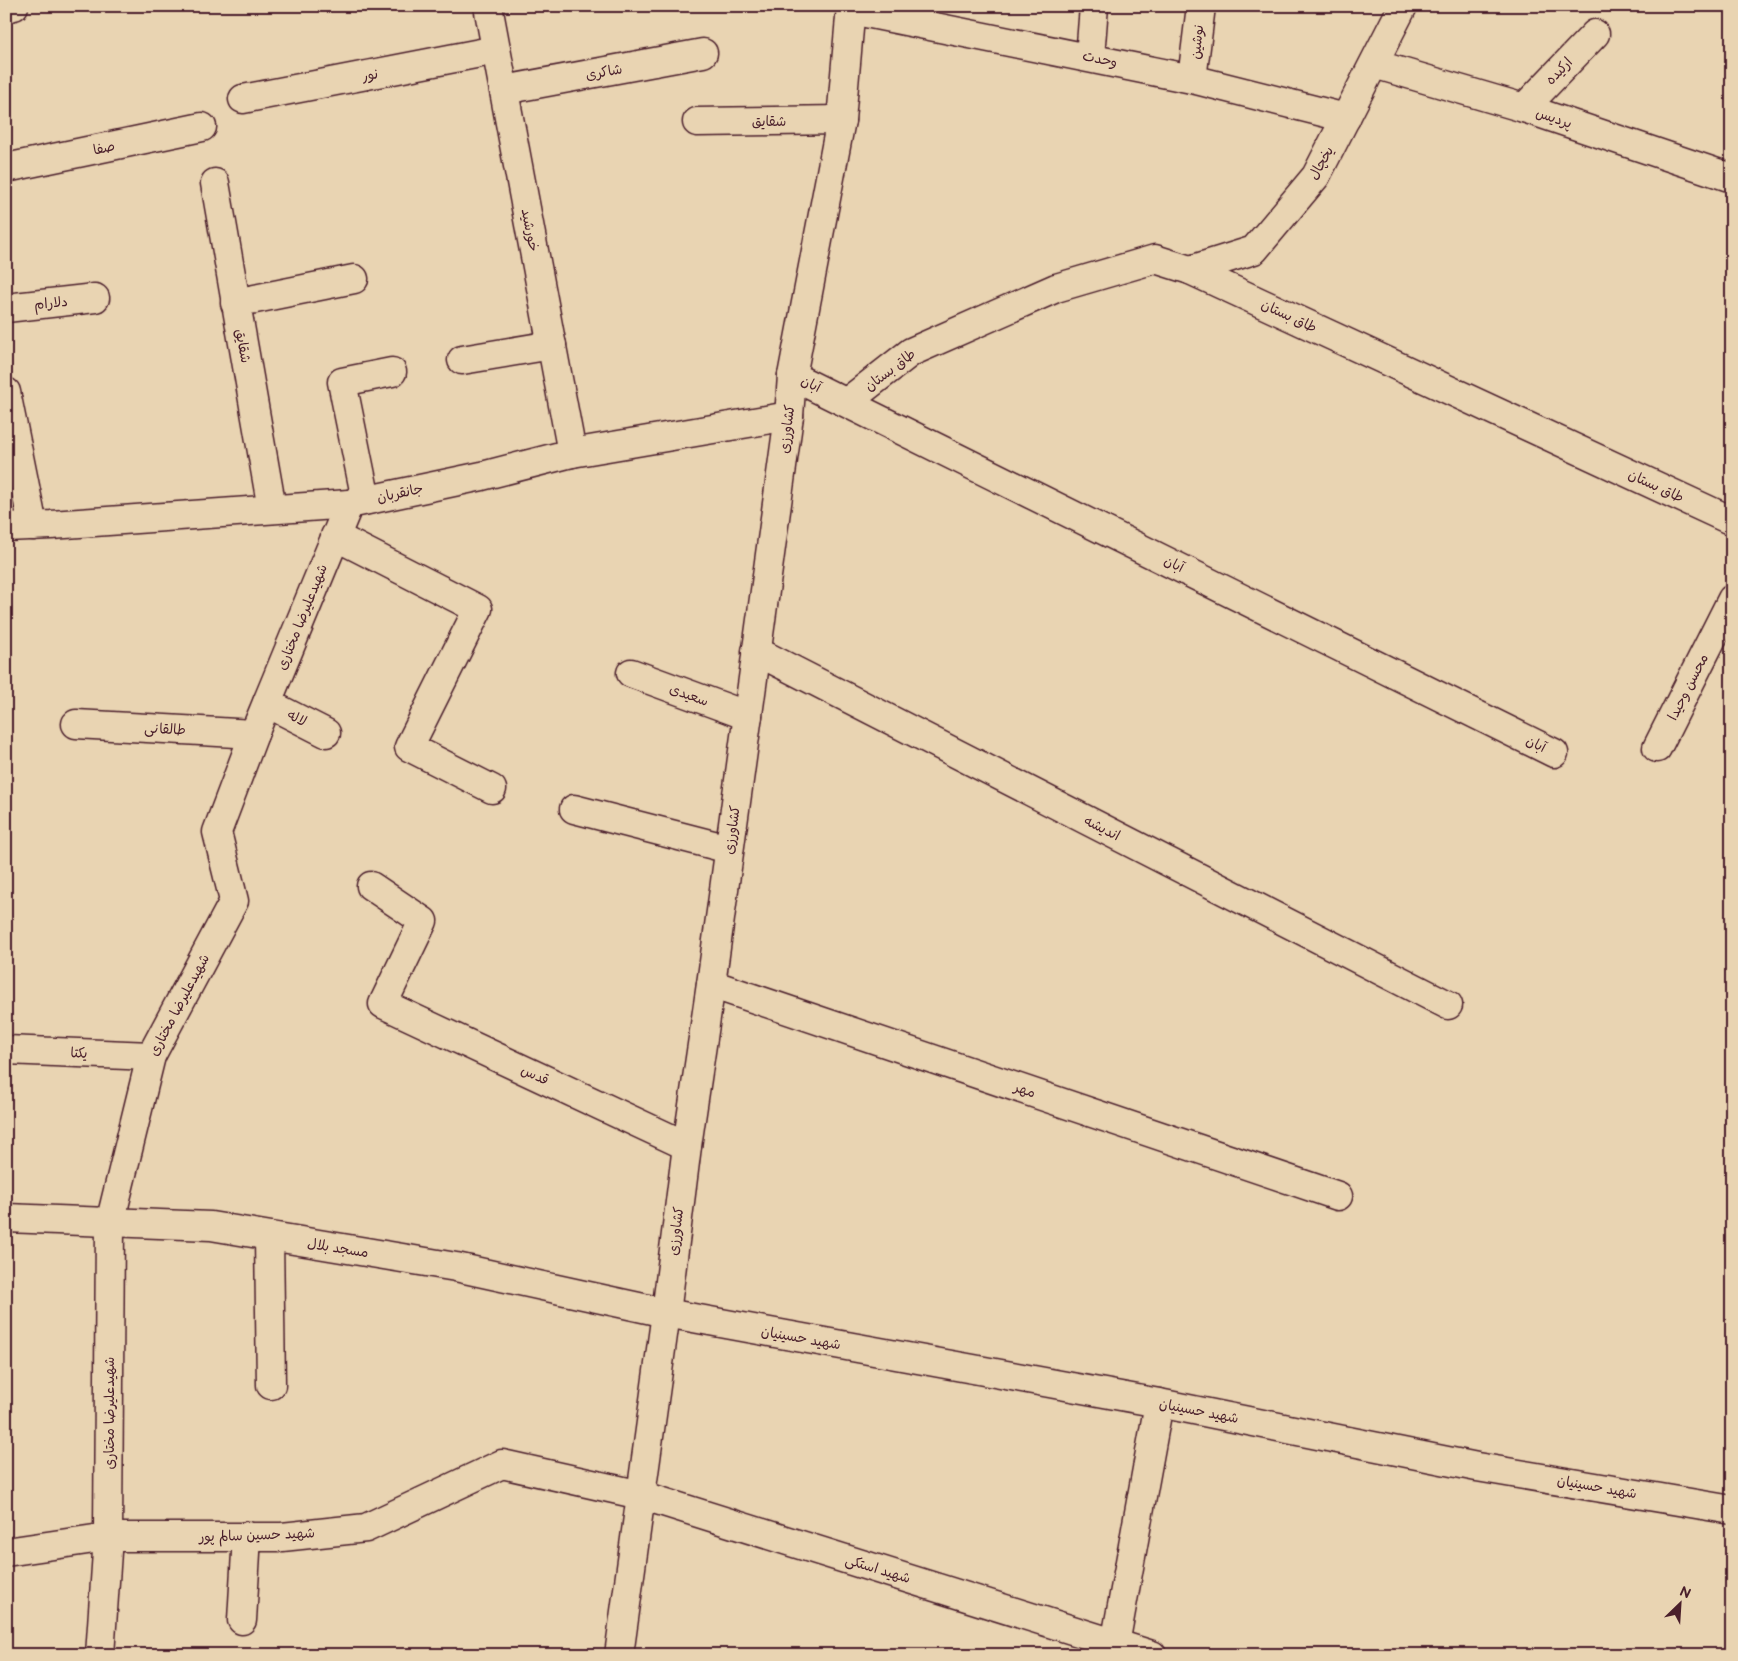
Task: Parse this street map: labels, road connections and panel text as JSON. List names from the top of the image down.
{
  "streets": {
    "street": [
      "نوشین",
      "وحدت",
      "ارکیده",
      "شاکری",
      "نور",
      "پردیس",
      "شقایق",
      "صفا",
      "یخچال",
      "خورشید",
      "دلارام",
      "طاق بستان",
      "آبان",
      "کشاورزی",
      "جانقربان",
      "شهیدعلیرضا مختاری",
      "محسن وحیدا",
      "سعیدی",
      "لاله",
      "طالقانی",
      "اندیشه",
      "یکتا",
      "قدس",
      "مهر",
      "مسجد بلال",
      "شهید حسینیان",
      "شهید حسین سالم پور",
      "شهید استکی"
    ]
  },
  "crossings": [
    ["نوشین", "وحدت"],
    ["وحدت", "یخچال"],
    ["وحدت", "کشاورزی"],
    ["ارکیده", "پردیس"],
    ["شاکری", "خورشید"],
    ["نور", "خورشید"],
    ["پردیس", "یخچال"],
    ["شقایق", "کشاورزی"],
    ["شقایق", "جانقربان"],
    ["یخچال", "طاق بستان"],
    ["خورشید", "جانقربان"],
    ["طاق بستان", "آبان"],
    ["آبان", "کشاورزی"],
    ["کشاورزی", "جانقربان"],
    ["کشاورزی", "سعیدی"],
    ["کشاورزی", "اندیشه"],
    ["کشاورزی", "قدس"],
    ["کشاورزی", "مهر"],
    ["کشاورزی", "مسجد بلال"],
    ["کشاورزی", "شهید حسینیان"],
    ["کشاورزی", "شهید حسین سالم پور"],
    ["کشاورزی", "شهید استکی"],
    ["جانقربان", "شهیدعلیرضا مختاری"],
    ["شهیدعلیرضا مختاری", "لاله"],
    ["شهیدعلیرضا مختاری", "طالقانی"],
    ["شهیدعلیرضا مختاری", "یکتا"],
    ["شهیدعلیرضا مختاری", "مسجد بلال"],
    ["شهیدعلیرضا مختاری", "شهید حسین سالم پور"],
    ["مسجد بلال", "شهید حسینیان"],
    ["شهید حسین سالم پور", "شهید استکی"]
  ],
  "north": "top right"
}
